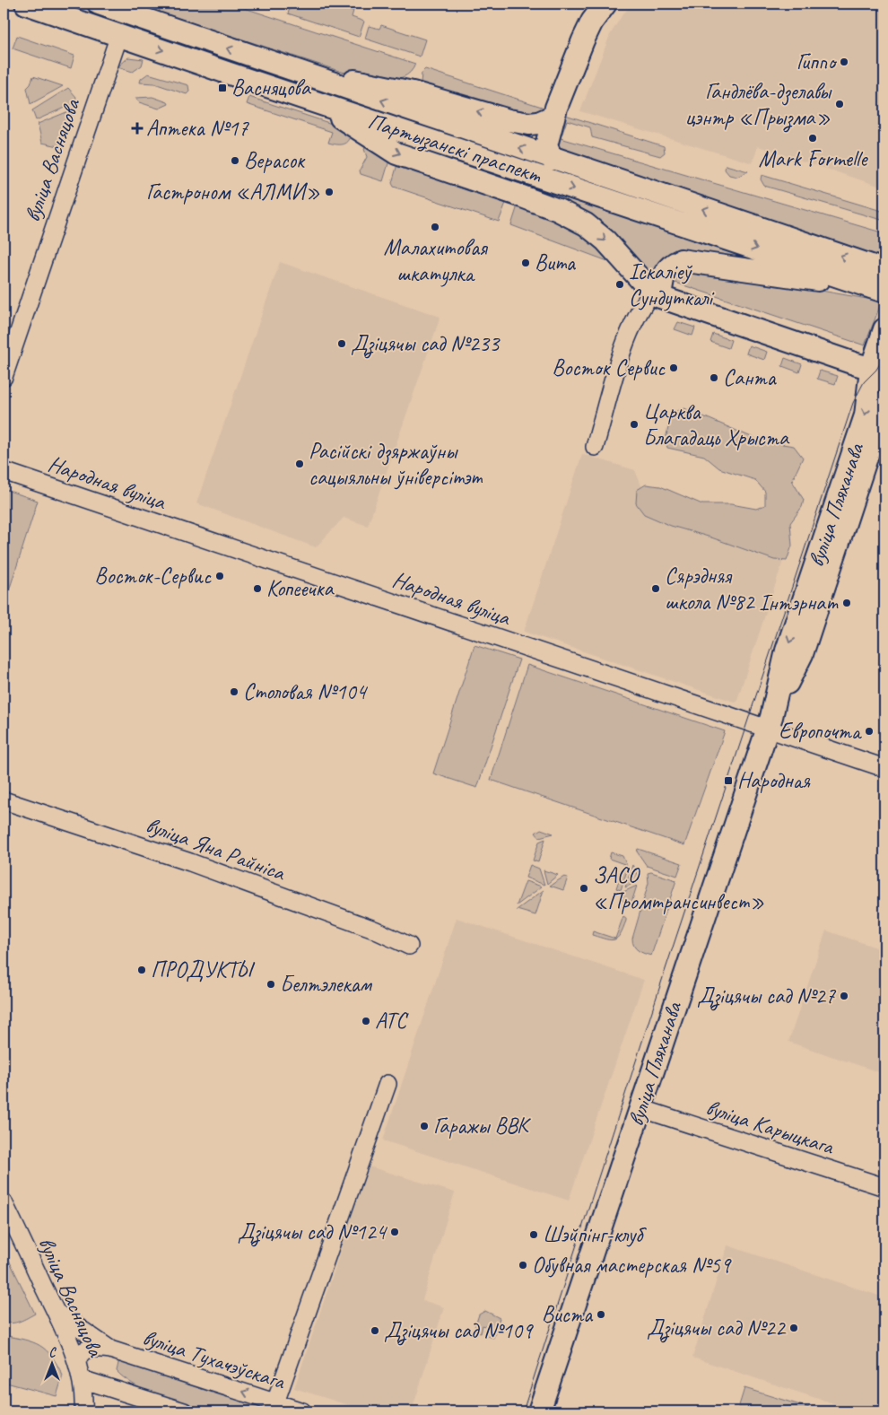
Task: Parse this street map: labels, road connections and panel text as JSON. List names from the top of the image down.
{
  "streets": {
    "main road": ["Партызанскі праспект", "вуліца Пляханава"],
    "street": [
      "вуліца Васняцова",
      "Народная вуліца",
      "вуліца Яна Райніса",
      "вуліца Карыцкага",
      "вуліца Тухачэўскага"
    ]
  },
  "crossings": [
    ["Партызанскі праспект", "вуліца Васняцова"],
    ["вуліца Васняцова", "вуліца Тухачэўскага"],
    ["Народная вуліца", "вуліца Пляханава"],
    ["вуліца Пляханава", "вуліца Карыцкага"]
  ],
  "places": {
    "other": [
      "Гиппо",
      "Гандлёва-дзелавы цэнтр «Прызма»",
      "Mark Formelle",
      "Верасок",
      "Гастроном «АЛМИ»",
      "Малахитовая шкатулка",
      "Вита",
      "Іскаліеў Сундуткалі",
      "Дзіцячы сад №233",
      "Восток Сервис",
      "Санта",
      "Царква Благадаць Хрыста",
      "Расійскі дзяржаўны сацыяльны ўніверсітэт",
      "Восток-Сервис",
      "Копеечка",
      "Сярэдняя школа №82",
      "Інтэрнат",
      "Столовая №104",
      "Европочта",
      "ЗАСО «Промтрансинвест»",
      "ПРОДУКТЫ",
      "Белтэлекам",
      "Дзіцячы сад №27",
      "АТС",
      "Гаражы ВВК",
      "Дзіцячы сад №124",
      "Шэйпінг-клуб",
      "Обувная мастерская №59",
      "Виста",
      "Дзіцячы сад №22",
      "Дзіцячы сад №109"
    ],
    "transit": ["Васняцова", "Народная"],
    "health": ["Аптека №17"]
  },
  "north": "top"
}
